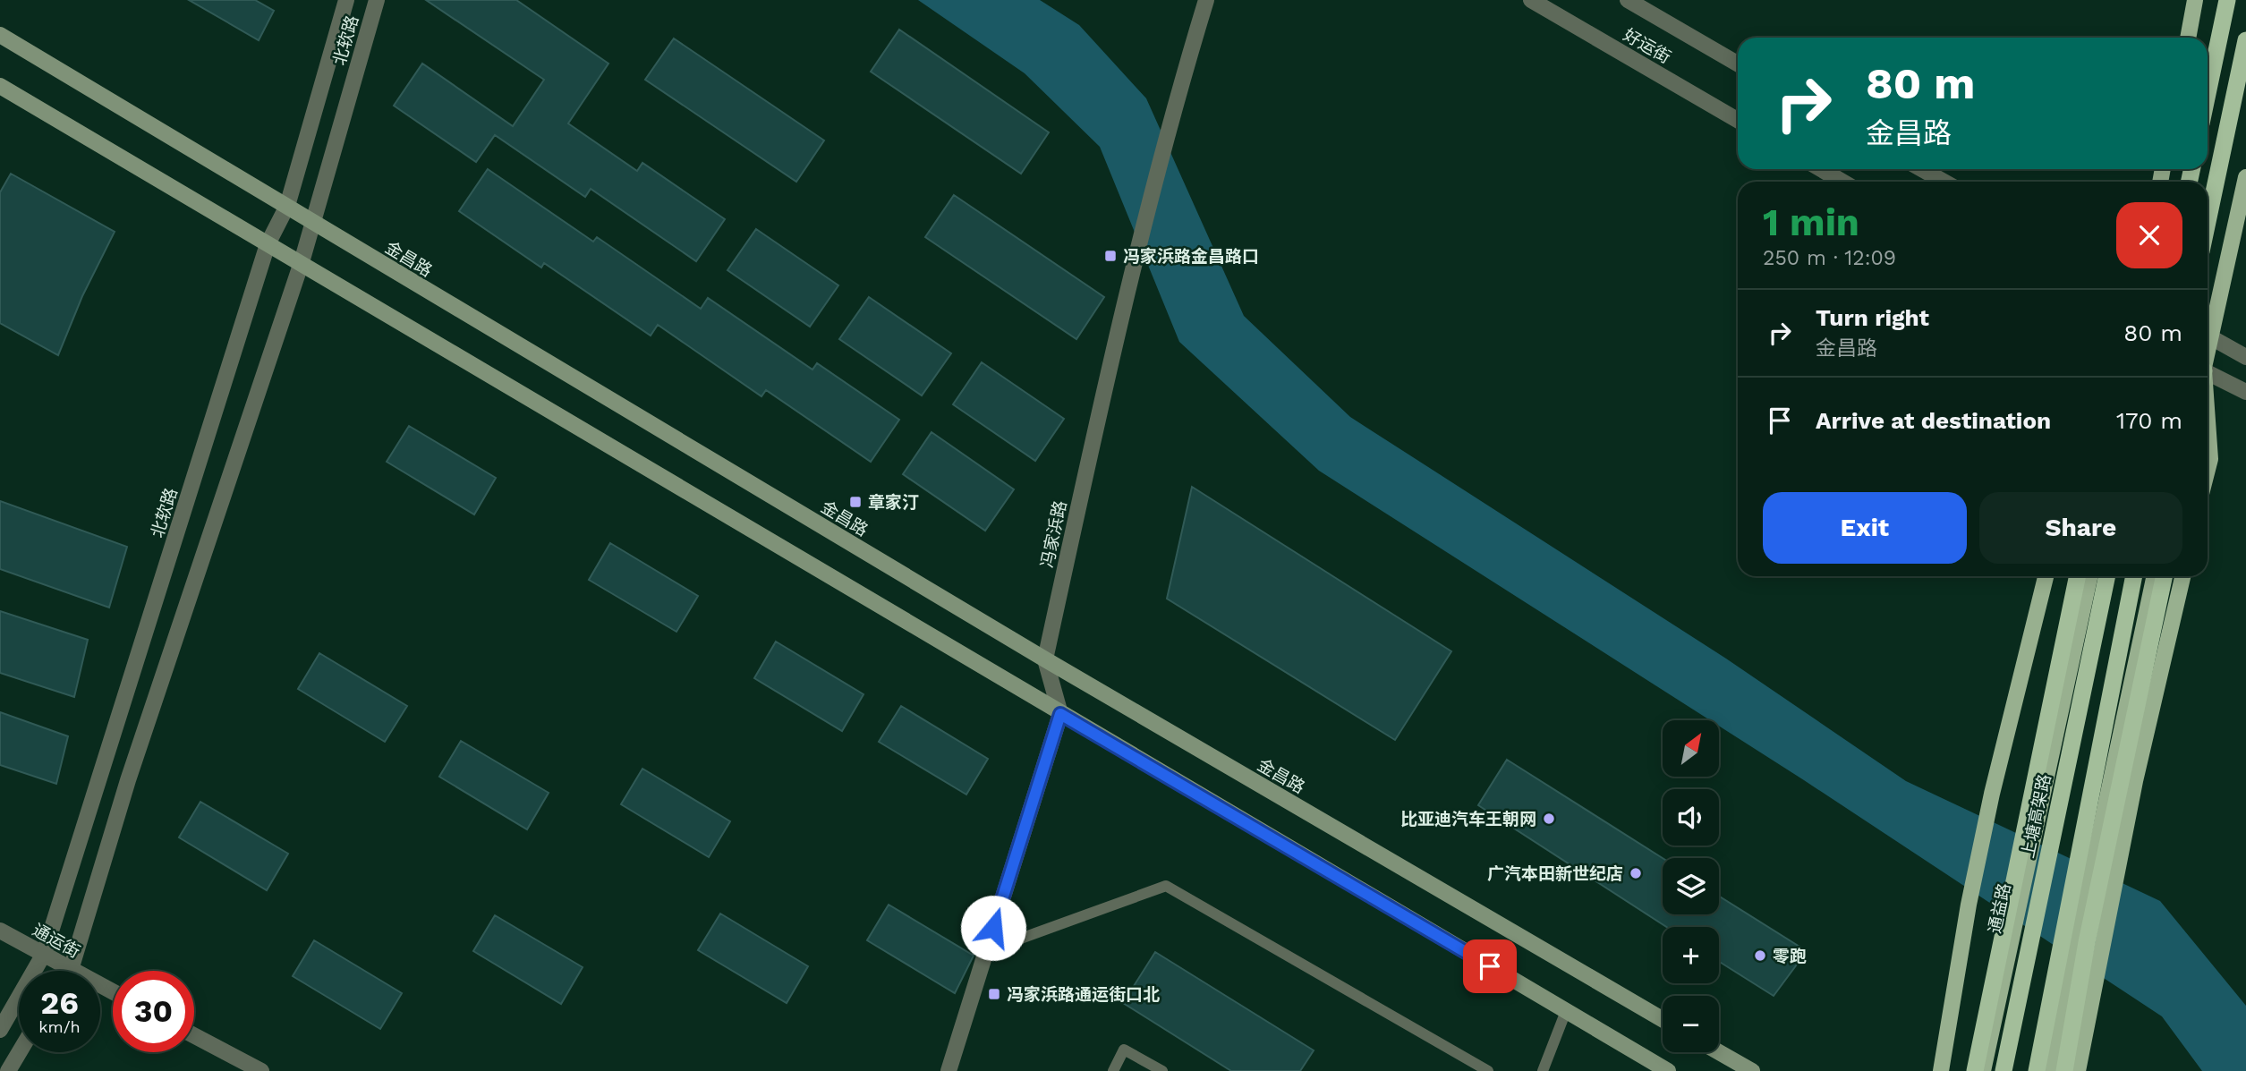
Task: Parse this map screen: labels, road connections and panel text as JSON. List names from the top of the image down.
{
  "streets": {
    "highway": ["上塘高架路"],
    "main road": ["金昌路", "通益路"],
    "street": [
      "北软路",
      "好运街",
      "冯家浜路",
      "通运街"
    ]
  },
  "crossings": [
    ["北软路", "金昌路"],
    ["北软路", "通运街"],
    ["金昌路", "冯家浜路"]
  ],
  "places": {
    "transit": ["冯家浜路金昌路口", "章家汀", "冯家浜路通运街口北"],
    "other": ["比亚迪汽车王朝网", "广汽本田新世纪店", "零跑"]
  },
  "north": "top right",
  "page": {
    "turn": ["80 m", "金昌路"],
    "heading": ["1 min", "250 m · 12:09"],
    "list": [
      {
        "name": "Turn right",
        "note": "金昌路",
        "value": "80 m"
      },
      {
        "name": "Arrive at destination",
        "value": "170 m"
      }
    ],
    "buttons": ["Exit", "Share"],
    "map_buttons": ["+", "−"],
    "speed": "26 km/h",
    "limit": "30"
  }
}
